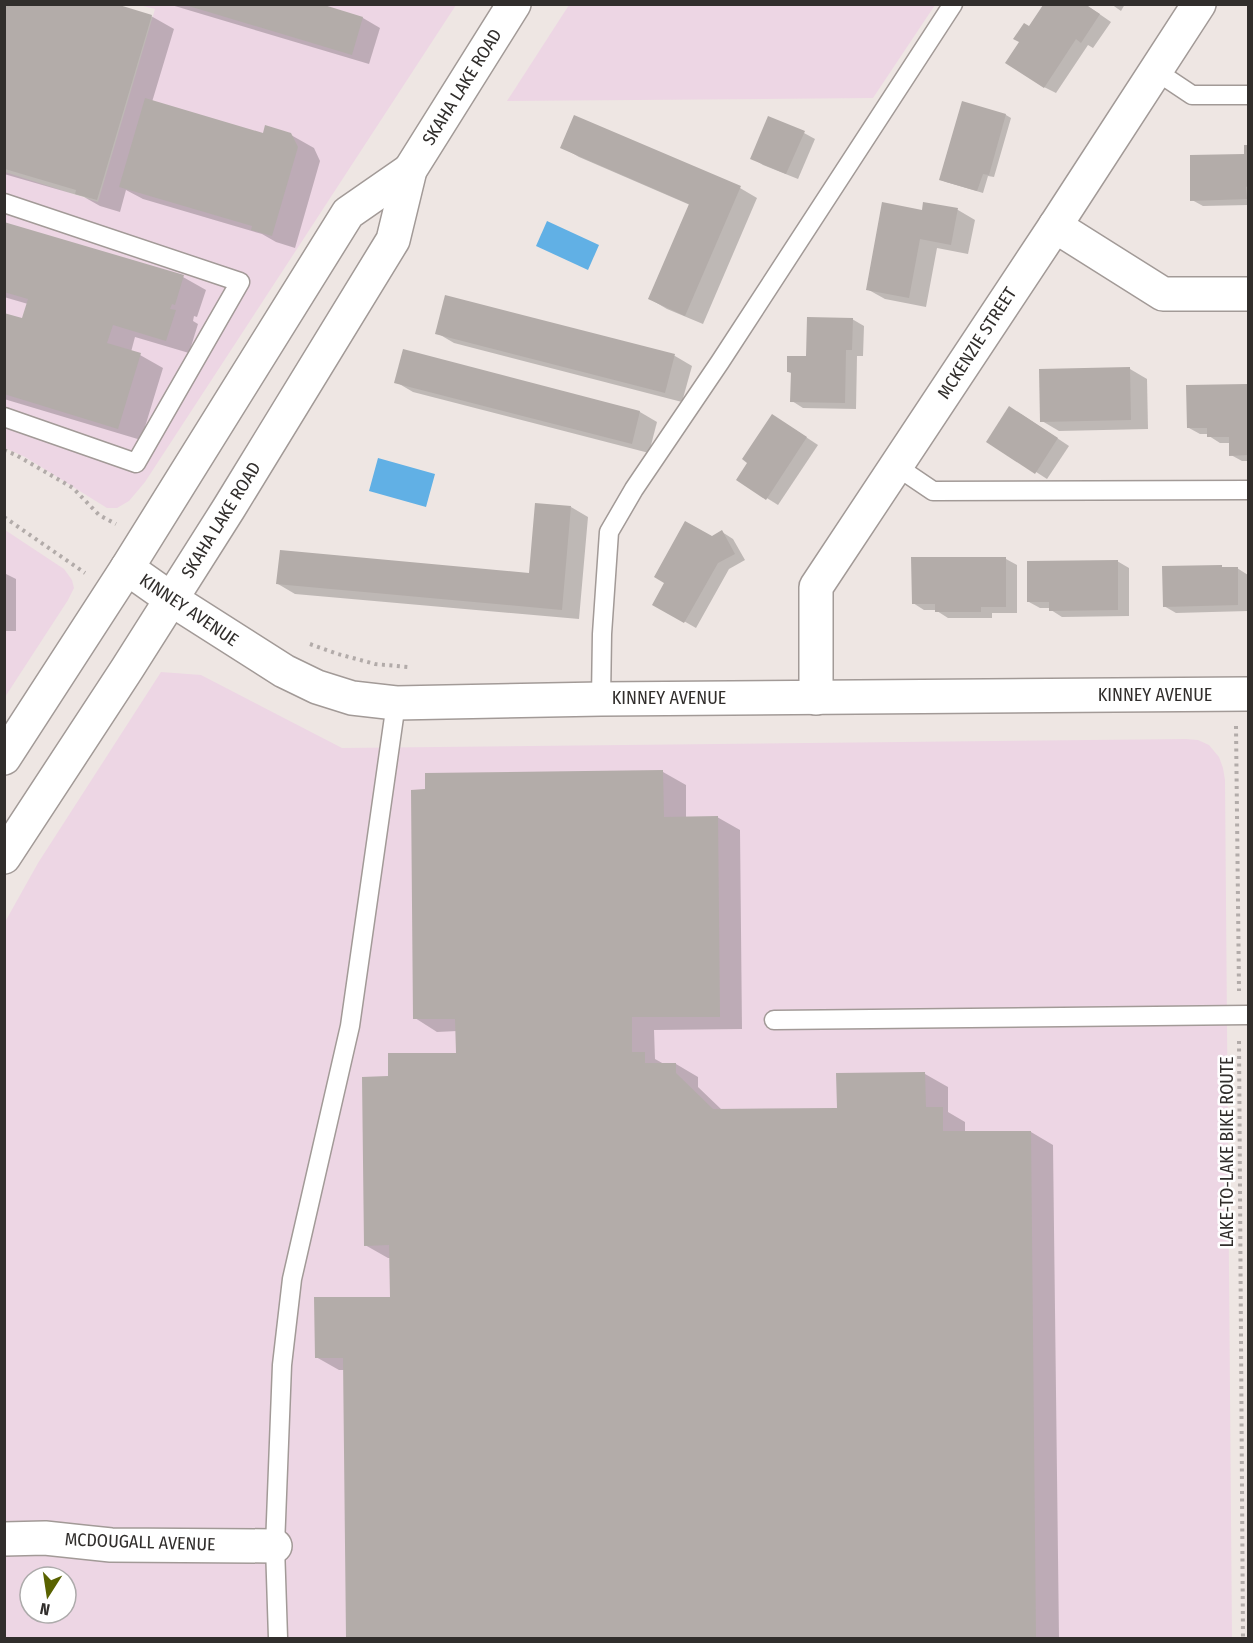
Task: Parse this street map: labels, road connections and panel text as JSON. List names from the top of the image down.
{
  "streets": {
    "street": [
      "SKAHA LAKE ROAD",
      "MCKENZIE STREET",
      "KINNEY AVENUE",
      "MCDOUGALL AVENUE"
    ],
    "path": ["LAKE-TO-LAKE BIKE ROUTE"]
  },
  "crossings": [
    ["SKAHA LAKE ROAD", "KINNEY AVENUE"],
    ["MCKENZIE STREET", "KINNEY AVENUE"],
    ["KINNEY AVENUE", "LAKE-TO-LAKE BIKE ROUTE"]
  ],
  "north": "bottom"
}
